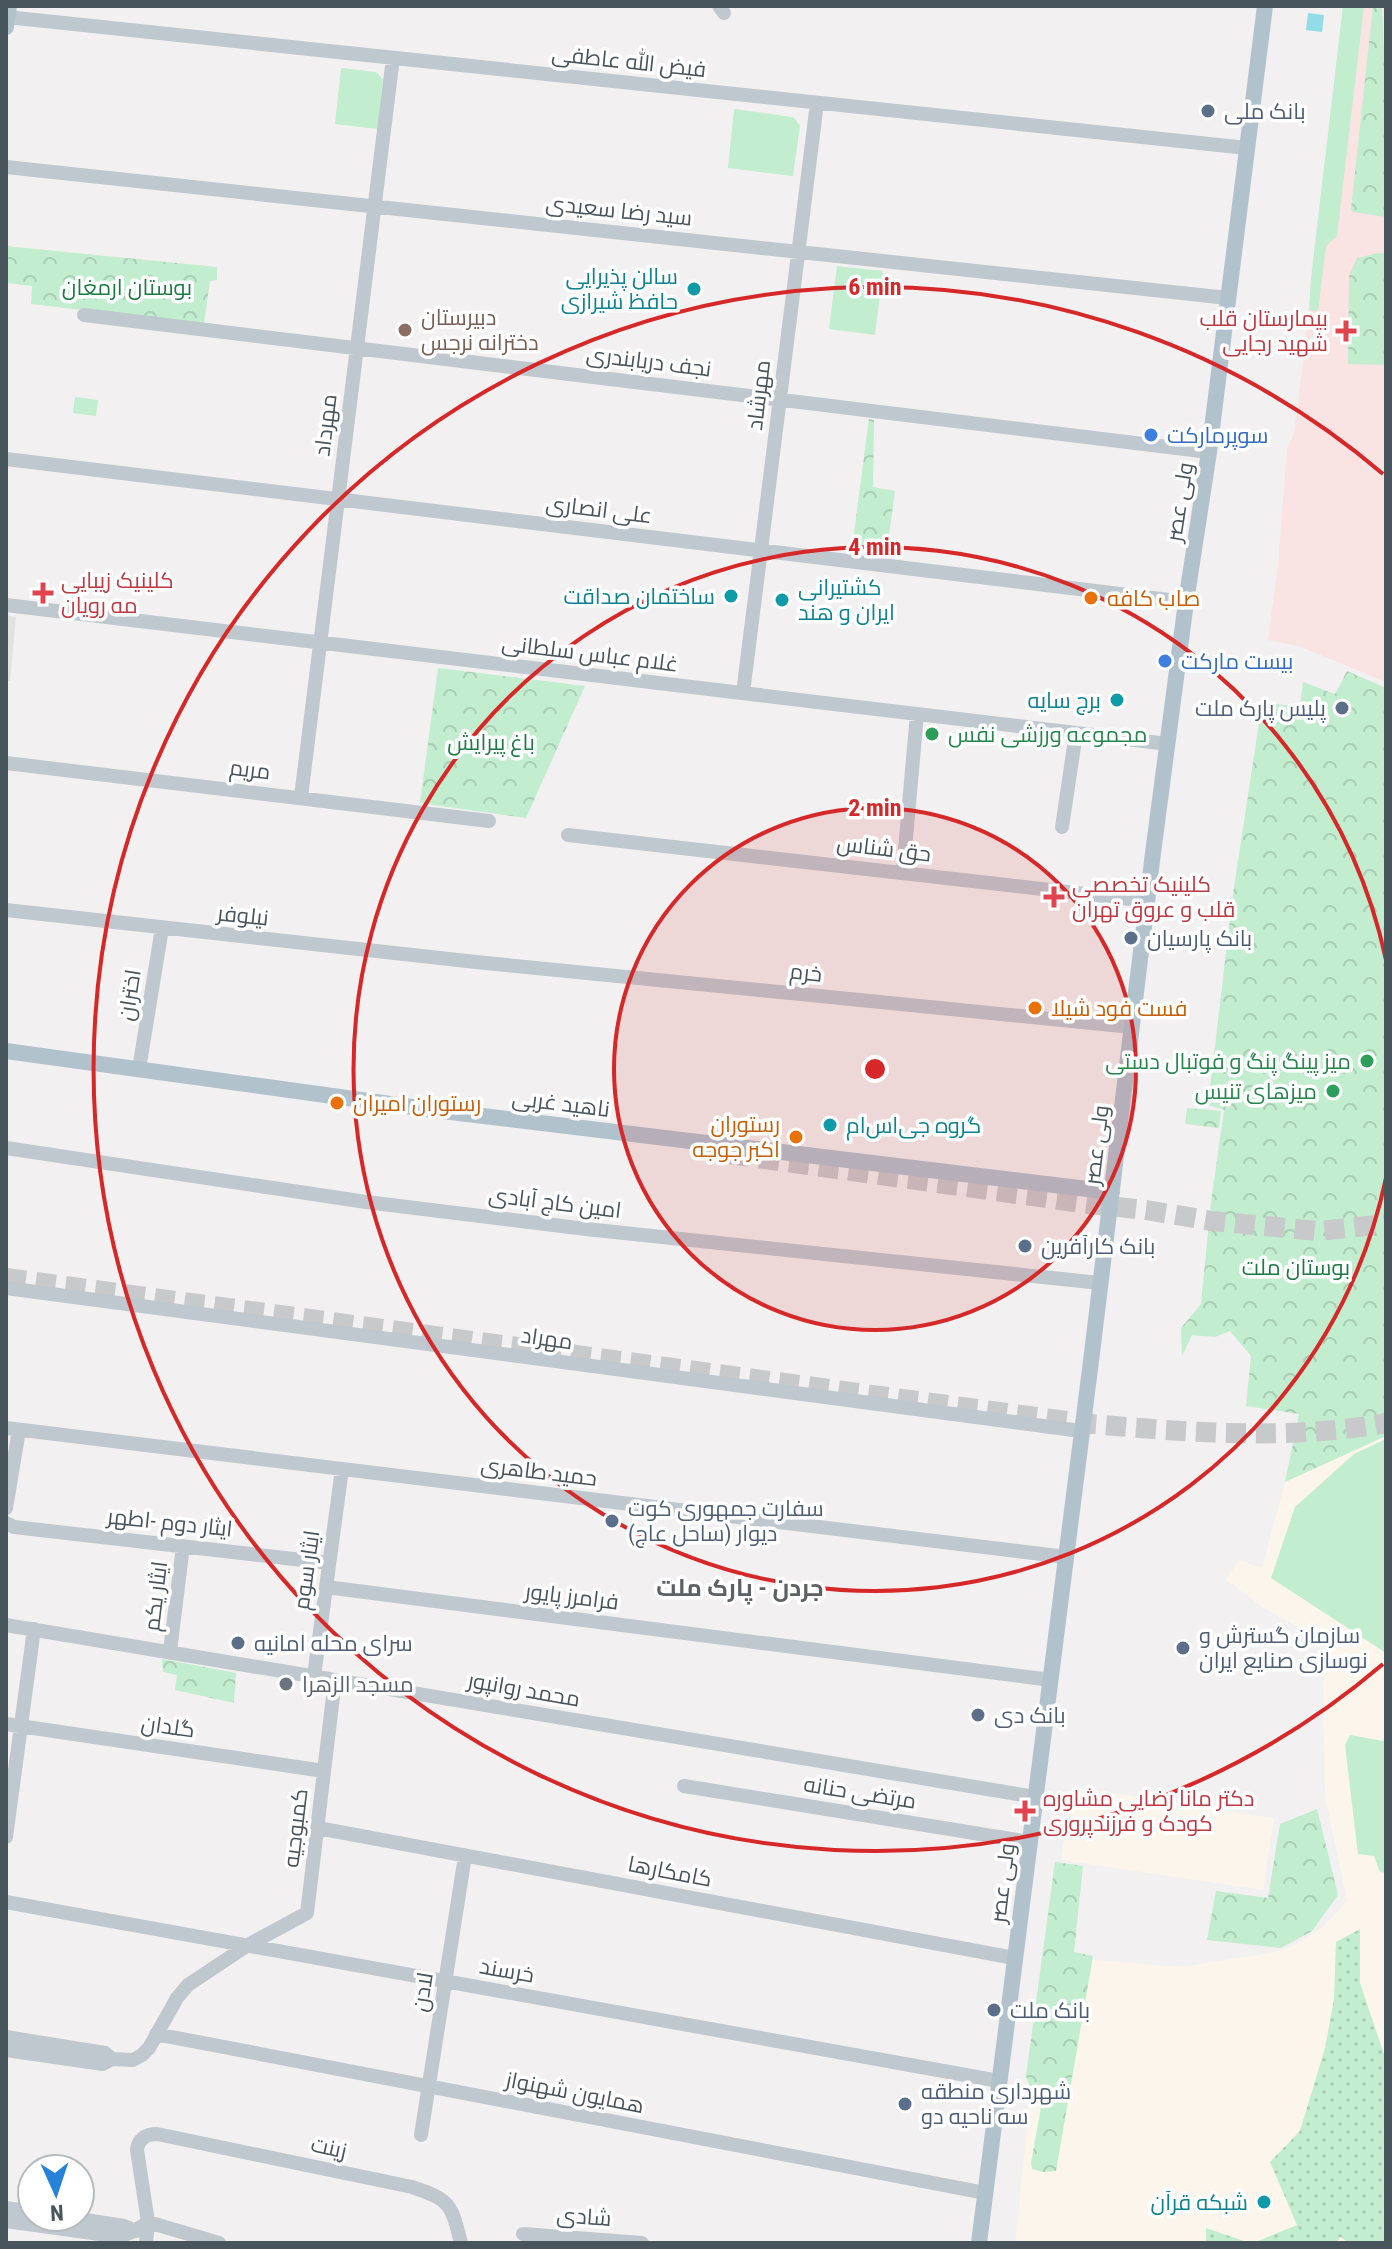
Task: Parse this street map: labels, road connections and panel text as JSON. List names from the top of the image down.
{
  "streets": {
    "main road": ["ولی عصر", "ناهید غربی"],
    "street": [
      "فیض الله عاطفی",
      "سید رضا سعیدی",
      "نجف دریابندری",
      "مهرشاد",
      "مهرداد",
      "علی انصاری",
      "غلام عباس سلطانی",
      "مریم",
      "حق شناس",
      "نیلوفر",
      "خرم",
      "اختران",
      "امین کاج آبادی",
      "مهراد",
      "حمید طاهری",
      "ایثار دوم -اطهر",
      "ایثار سوم",
      "ایثار یکم",
      "فرامرز پایور",
      "محمد روانپور",
      "گلدان",
      "مرتضی حنانه",
      "کمبوجیه",
      "کامکارها",
      "خرسند",
      "لادن",
      "همایون شهنواز",
      "زینت",
      "شادی"
    ]
  },
  "crossings": [
    ["فیض الله عاطفی", "مهرشاد"],
    ["فیض الله عاطفی", "مهرداد"],
    ["فیض الله عاطفی", "ولی عصر"],
    ["سید رضا سعیدی", "مهرشاد"],
    ["سید رضا سعیدی", "مهرداد"],
    ["سید رضا سعیدی", "ولی عصر"],
    ["نجف دریابندری", "مهرشاد"],
    ["نجف دریابندری", "مهرداد"],
    ["نجف دریابندری", "ولی عصر"],
    ["مهرشاد", "علی انصاری"],
    ["مهرشاد", "غلام عباس سلطانی"],
    ["مهرداد", "علی انصاری"],
    ["مهرداد", "غلام عباس سلطانی"],
    ["مهرداد", "مریم"],
    ["ولی عصر", "علی انصاری"],
    ["ولی عصر", "غلام عباس سلطانی"],
    ["ولی عصر", "حق شناس"],
    ["ولی عصر", "خرم"],
    ["ولی عصر", "ناهید غربی"],
    ["ولی عصر", "امین کاج آبادی"],
    ["ولی عصر", "مهراد"],
    ["ولی عصر", "حمید طاهری"],
    ["ولی عصر", "فرامرز پایور"],
    ["ولی عصر", "محمد روانپور"],
    ["ولی عصر", "مرتضی حنانه"],
    ["ولی عصر", "کامکارها"],
    ["ولی عصر", "خرسند"],
    ["ولی عصر", "همایون شهنواز"],
    ["نیلوفر", "خرم"],
    ["نیلوفر", "اختران"],
    ["اختران", "ناهید غربی"],
    ["حمید طاهری", "ایثار سوم"],
    ["ایثار دوم -اطهر", "ایثار سوم"],
    ["ایثار دوم -اطهر", "ایثار یکم"],
    ["ایثار سوم", "فرامرز پایور"],
    ["ایثار سوم", "محمد روانپور"],
    ["ایثار یکم", "محمد روانپور"],
    ["محمد روانپور", "کمبوجیه"],
    ["گلدان", "کمبوجیه"],
    ["کمبوجیه", "کامکارها"],
    ["کمبوجیه", "خرسند"],
    ["کمبوجیه", "همایون شهنواز"],
    ["کامکارها", "لادن"],
    ["خرسند", "لادن"],
    ["لادن", "همایون شهنواز"]
  ],
  "districts": ["جردن - پارک ملت"],
  "parks": ["بوستان ارمغان", "باغ پیرایش", "بوستان ملت"],
  "places": {
    "other": [
      "بانک ملی",
      "سالن پذیرایی حافظ شیرازی",
      "دبیرستان دخترانه نرجس",
      "سوپرمارکت",
      "ساختمان صداقت",
      "صاب کافه",
      "کشتیرانی ایران و هند",
      "بیست مارکت",
      "برج سایه",
      "پلیس پارک ملت",
      "مجموعه ورزشی نفس",
      "بانک پارسیان",
      "فست فود شیلا",
      "میز پینگ پنگ و فوتبال دستی",
      "میزهای تنیس",
      "رستوران امیران",
      "گروه جی‌اس‌ام",
      "رستوران اکبر جوجه",
      "بانک کارآفرین",
      "سفارت جمهوری کوت دیوار (ساحل عاج)",
      "سرای محله امانیه",
      "سازمان گسترش و نوسازی صنایع ایران",
      "مسجد الزهرا",
      "بانک دی",
      "بانک ملت",
      "شهرداری منطقه سه ناحیه دو",
      "شبکه قرآن"
    ],
    "health": [
      "بیمارستان قلب شهید رجایی",
      "کلینیک زیبایی مه رویان",
      "کلینیک تخصصی قلب و عروق تهران",
      "دکتر مانا رضایی مشاوره کودک و فرزندپروری"
    ]
  },
  "north": "bottom",
  "rings": ["6 min", "4 min", "2 min"]
}
